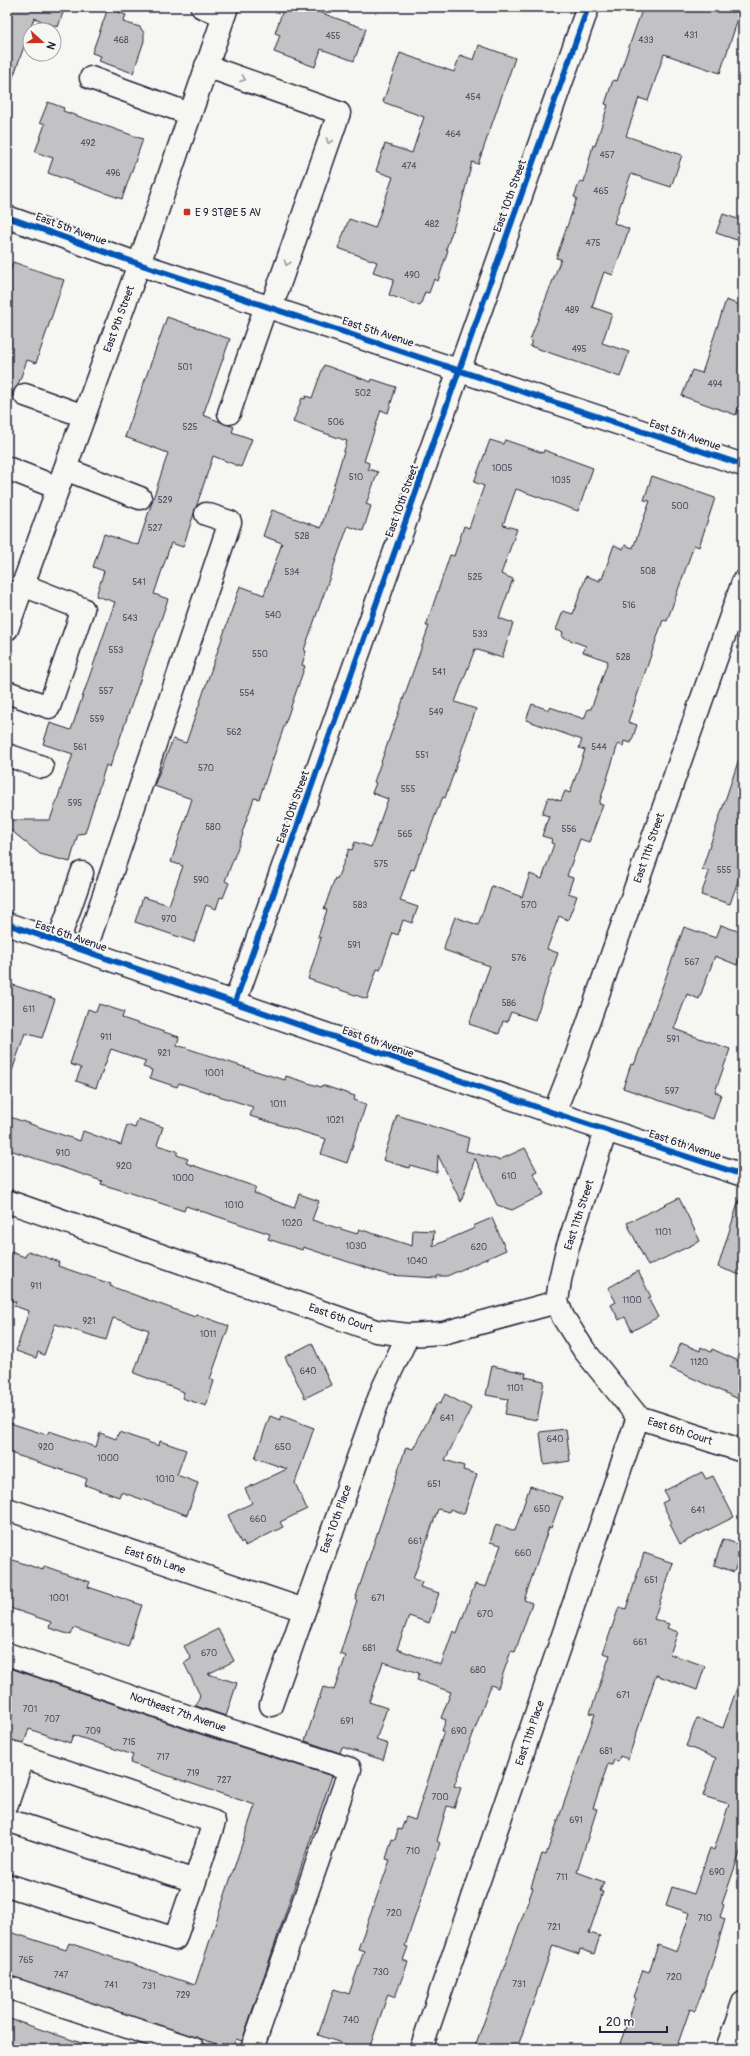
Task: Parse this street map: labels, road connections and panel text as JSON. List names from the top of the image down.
{
  "streets": {
    "street": [
      "East 10th Street",
      "East 5th Avenue",
      "East 9th Street",
      "East 11th Street",
      "East 6th Avenue",
      "East 6th Court",
      "East 10th Place",
      "East 6th Lane",
      "Northeast 7th Avenue",
      "East 11th Place"
    ]
  },
  "crossings": [
    ["East 10th Street", "East 5th Avenue"],
    ["East 10th Street", "East 6th Avenue"],
    ["East 5th Avenue", "East 9th Street"],
    ["East 11th Street", "East 6th Avenue"],
    ["East 11th Street", "East 6th Court"],
    ["East 6th Court", "East 10th Place"],
    ["East 6th Court", "East 11th Place"],
    ["East 10th Place", "East 6th Lane"]
  ],
  "places": {
    "transit": ["E 9 ST@E 5 AV"]
  },
  "house_numbers": [
    "431",
    "455",
    "468",
    "433",
    "454",
    "464",
    "492",
    "457",
    "474",
    "496",
    "465",
    "482",
    "475",
    "490",
    "489",
    "495",
    "501",
    "494",
    "502",
    "506",
    "525",
    "1005",
    "510",
    "1035",
    "529",
    "500",
    "527",
    "528",
    "508",
    "534",
    "525",
    "541",
    "516",
    "540",
    "543",
    "533",
    "553",
    "550",
    "528",
    "541",
    "557",
    "554",
    "549",
    "559",
    "562",
    "561",
    "544",
    "551",
    "570",
    "555",
    "595",
    "580",
    "556",
    "565",
    "575",
    "555",
    "590",
    "583",
    "570",
    "970",
    "591",
    "576",
    "567",
    "586",
    "611",
    "911",
    "591",
    "921",
    "1001",
    "597",
    "1011",
    "1021",
    "910",
    "920",
    "610",
    "1000",
    "1010",
    "1020",
    "1101",
    "1030",
    "620",
    "1040",
    "911",
    "1100",
    "921",
    "1011",
    "1120",
    "640",
    "1101",
    "641",
    "640",
    "920",
    "650",
    "1000",
    "1010",
    "651",
    "650",
    "641",
    "660",
    "661",
    "660",
    "651",
    "1001",
    "671",
    "670",
    "661",
    "681",
    "670",
    "680",
    "671",
    "701",
    "707",
    "691",
    "709",
    "690",
    "715",
    "681",
    "717",
    "719",
    "727",
    "700",
    "691",
    "710",
    "690",
    "711",
    "720",
    "710",
    "721",
    "765",
    "730",
    "747",
    "720",
    "731",
    "741",
    "731",
    "729",
    "740"
  ],
  "scale_bar": "20 m",
  "north": "right"
}
